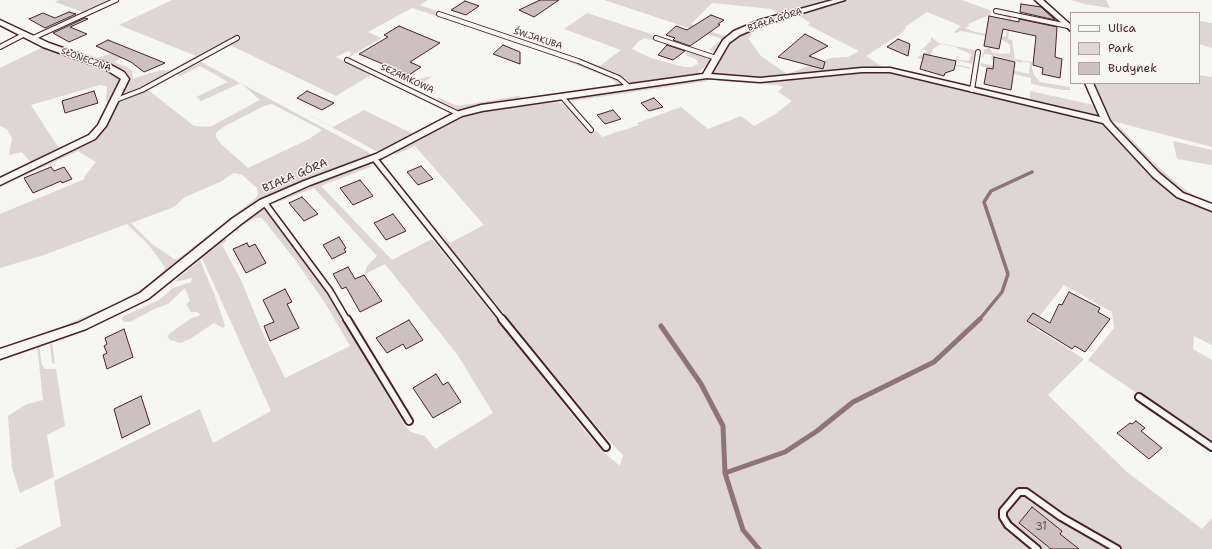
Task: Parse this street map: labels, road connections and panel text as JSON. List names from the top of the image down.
{
  "streets": {
    "street": ["BIAŁA GÓRA", "SŁONECZNA"],
    "lane": ["ŚW.JAKUBA", "SEZAMKOWA"]
  },
  "crossings": [
    ["BIAŁA GÓRA", "ŚW.JAKUBA"],
    ["BIAŁA GÓRA", "SEZAMKOWA"]
  ],
  "house_numbers": ["31"],
  "legend": ["Ulica", "Park", "Budynek"]
}
